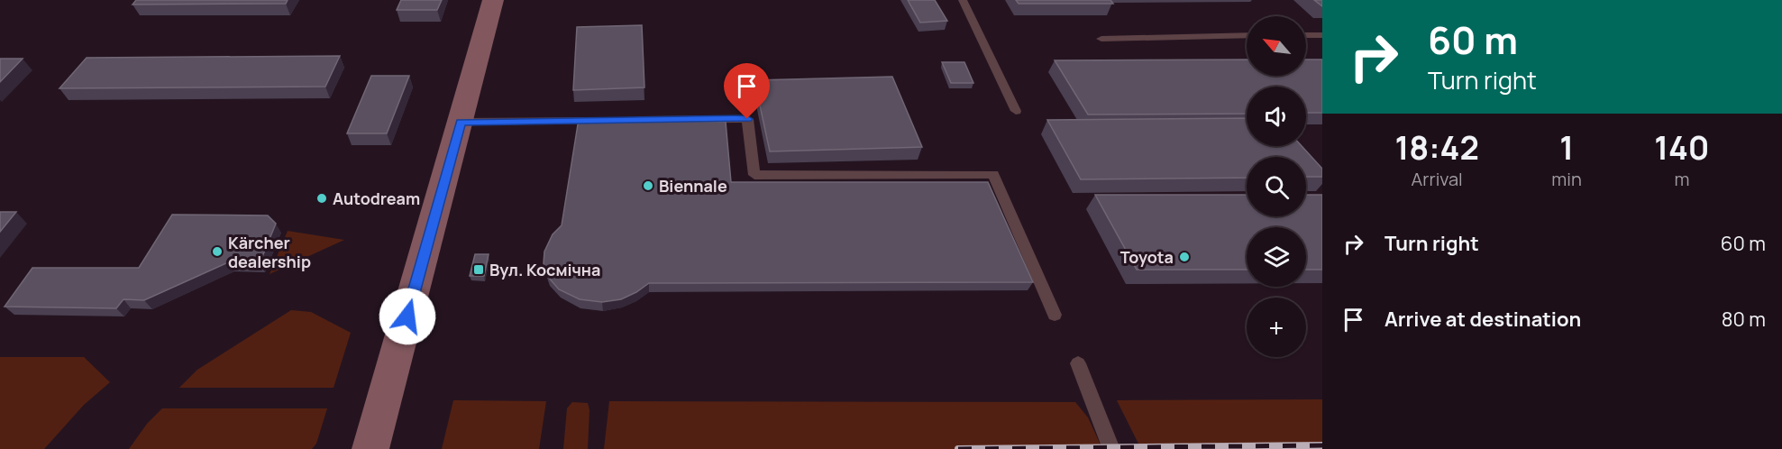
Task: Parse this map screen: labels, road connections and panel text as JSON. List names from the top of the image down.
{
  "places": {
    "other": [
      "Biennale",
      "Autodream",
      "Kärcher dealership",
      "Toyota"
    ],
    "transit": ["Вул. Космічна"]
  },
  "north": "top left",
  "page": {
    "turn": ["60 m", "Turn right"],
    "map_buttons": "+",
    "eta": [
      "18:42",
      "Arrival",
      "1",
      "min",
      "140",
      "m"
    ],
    "list": [
      {
        "name": "Turn right",
        "value": "60 m"
      },
      {
        "name": "Arrive at destination",
        "value": "80 m"
      }
    ]
  }
}
